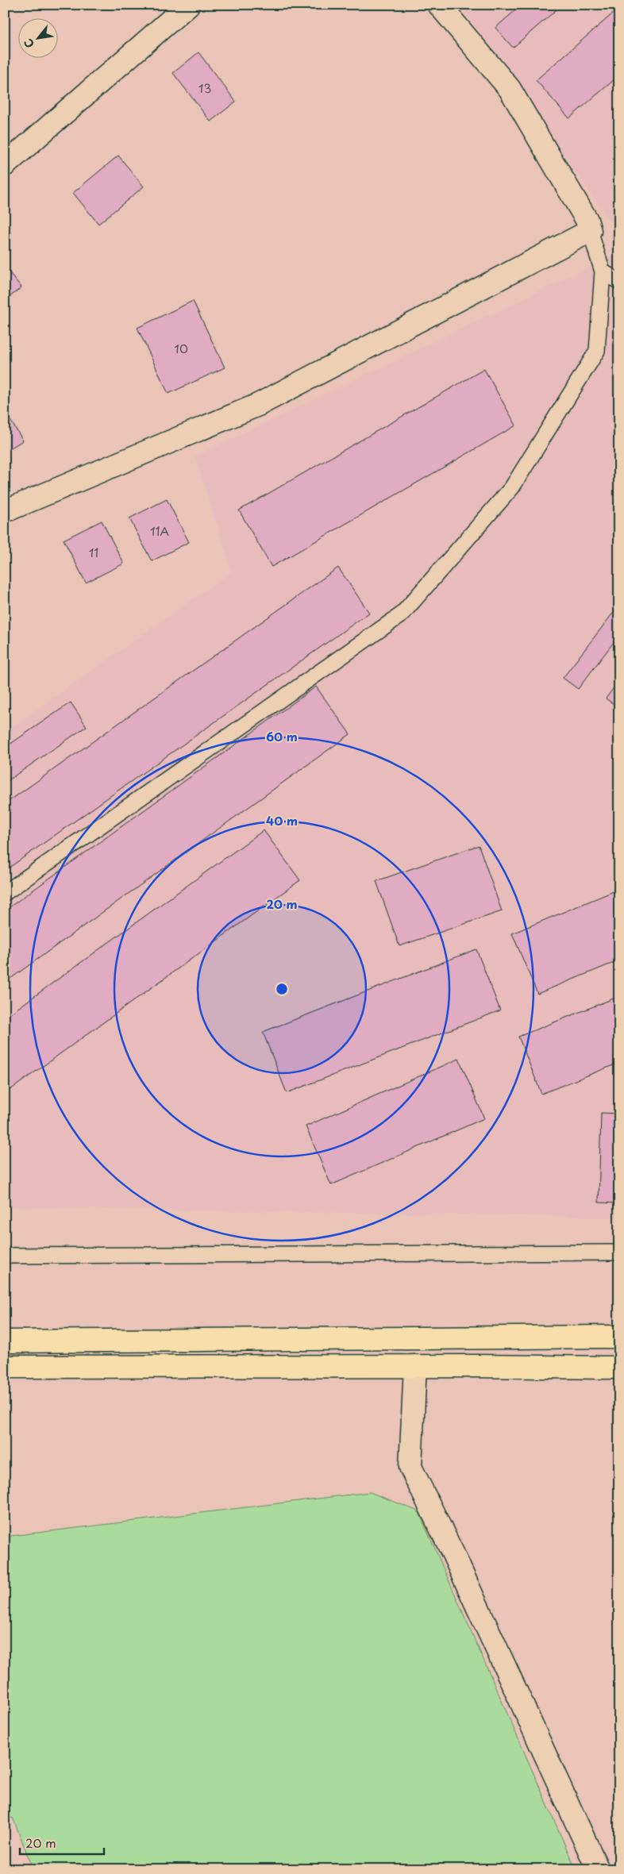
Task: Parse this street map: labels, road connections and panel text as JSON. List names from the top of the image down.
{
  "house_numbers": [
    "13",
    "10",
    "11А",
    "11"
  ],
  "scale_bar": "20 m",
  "north": "bottom left",
  "rings": ["60 m", "40 m", "20 m"]
}
